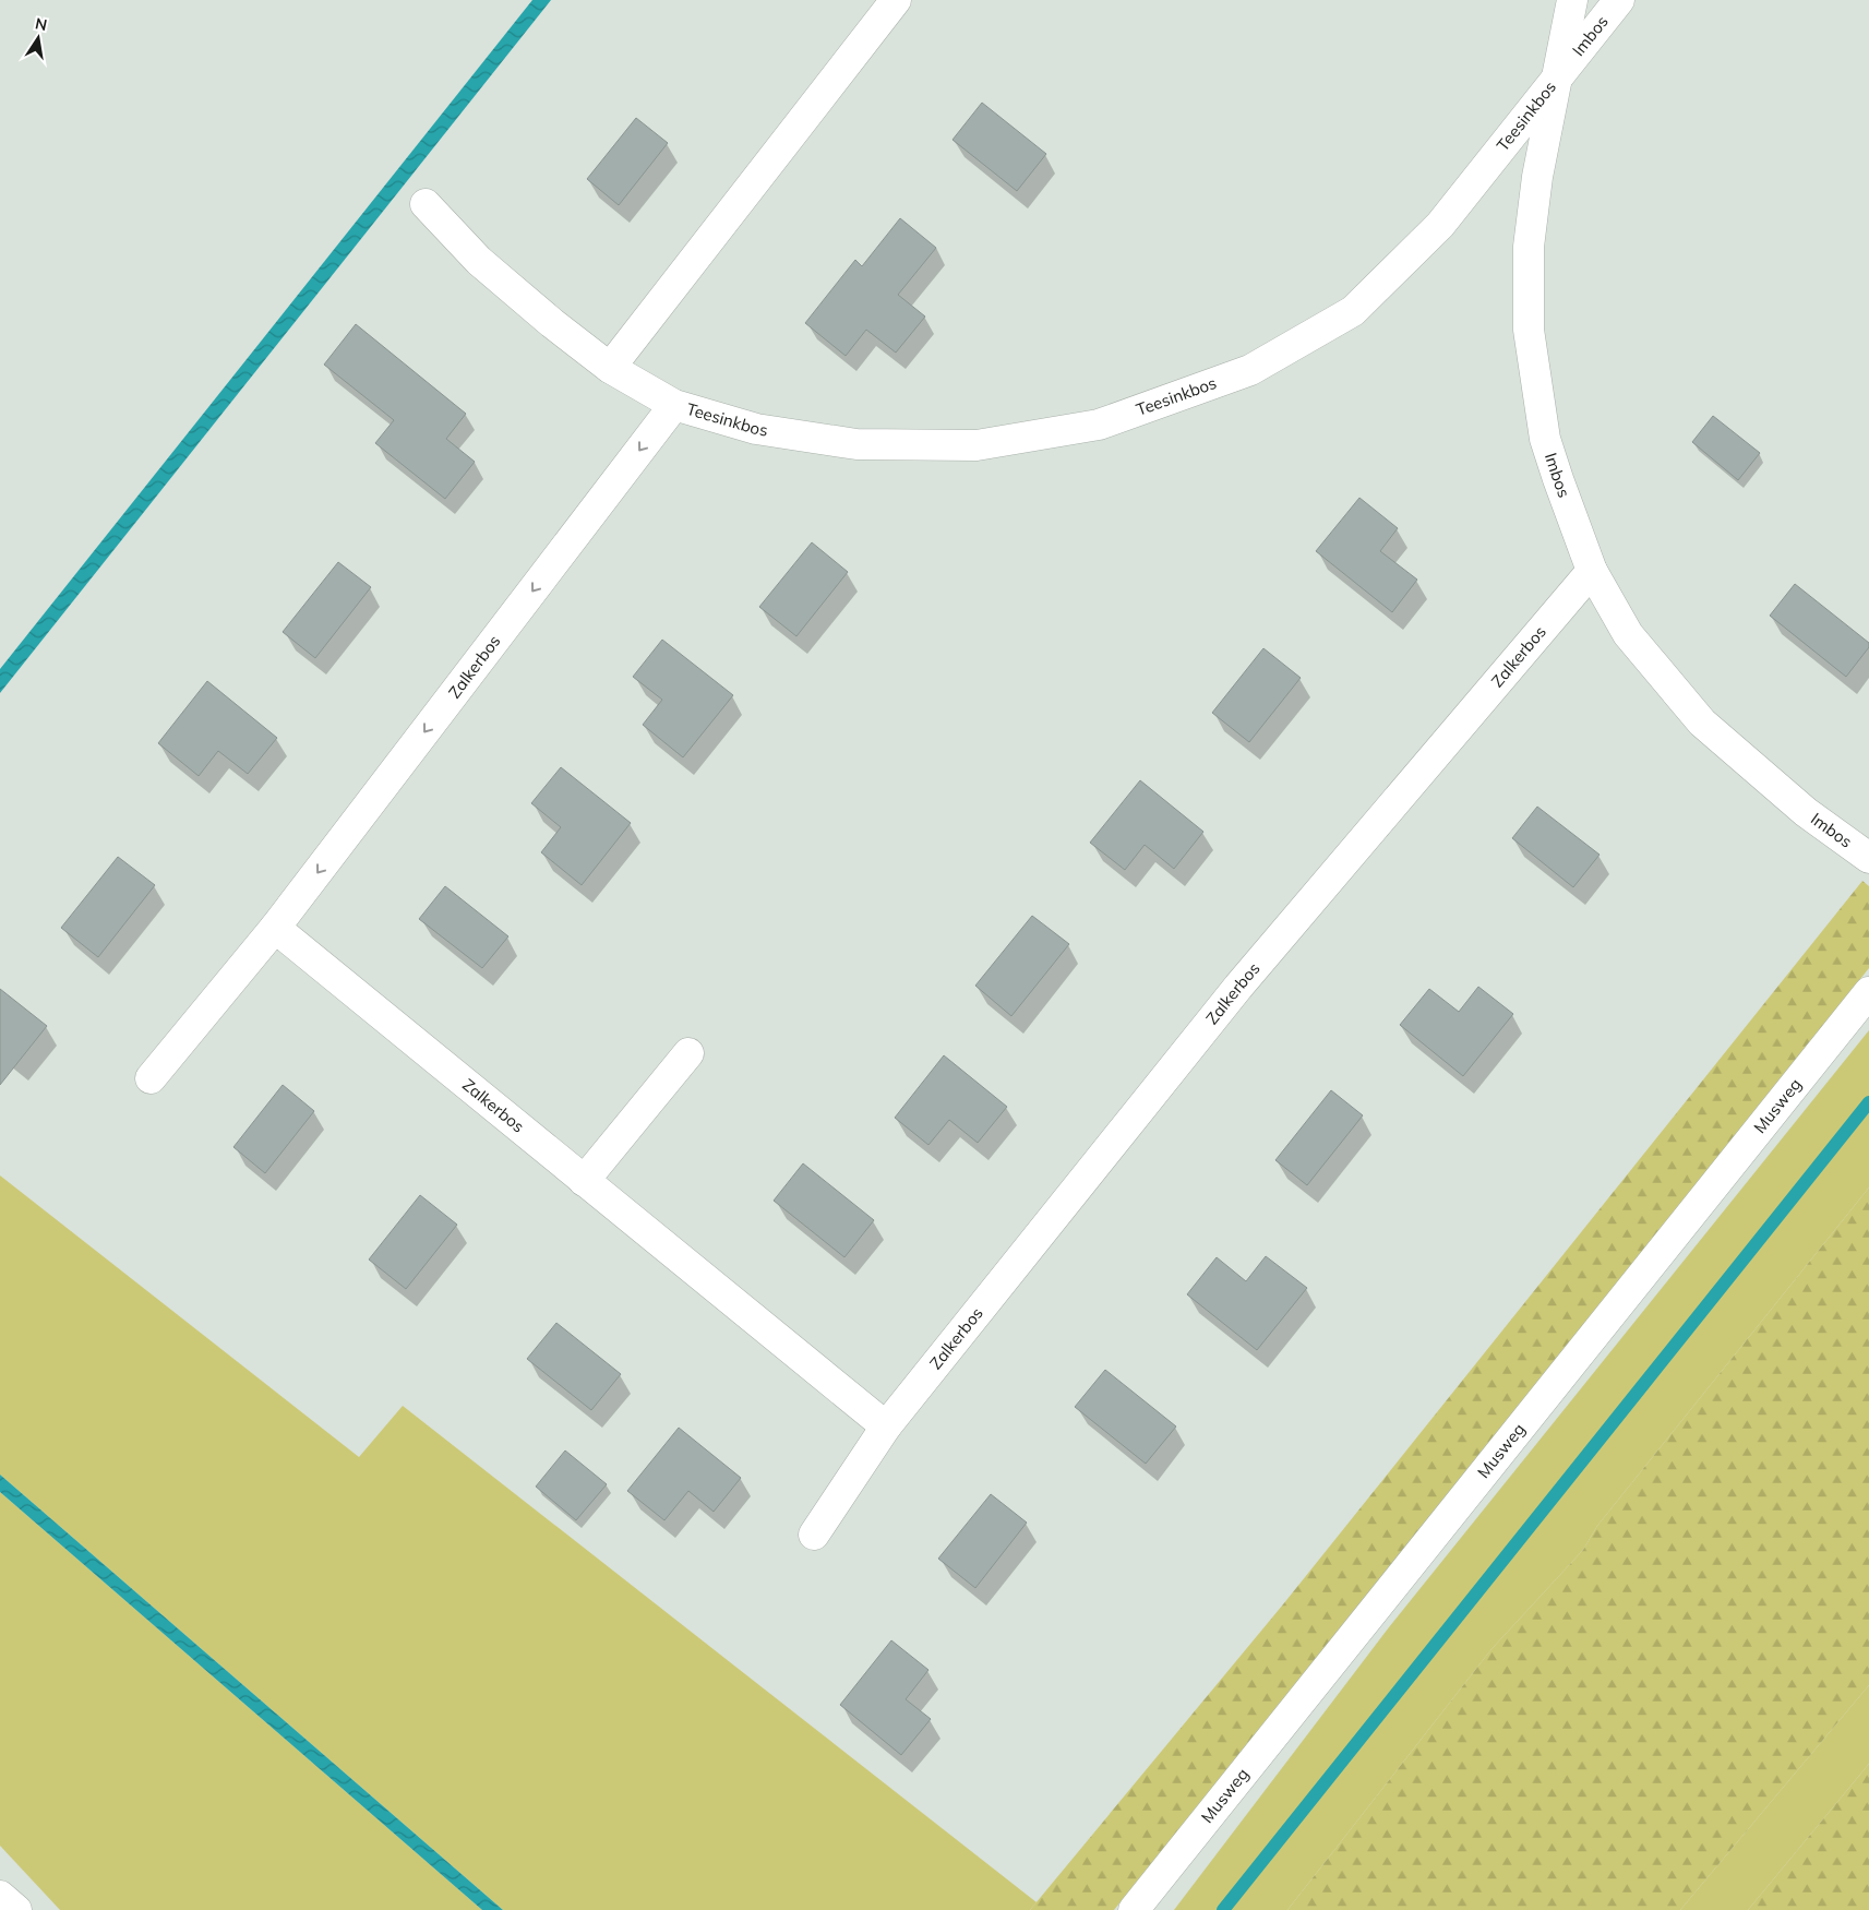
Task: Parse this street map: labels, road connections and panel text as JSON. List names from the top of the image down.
{
  "streets": {
    "street": [
      "Imbos",
      "Teesinkbos",
      "Zalkerbos",
      "Musweg"
    ]
  },
  "crossings": [
    ["Imbos", "Teesinkbos"],
    ["Imbos", "Zalkerbos"],
    ["Teesinkbos", "Zalkerbos"]
  ],
  "north": "top"
}
